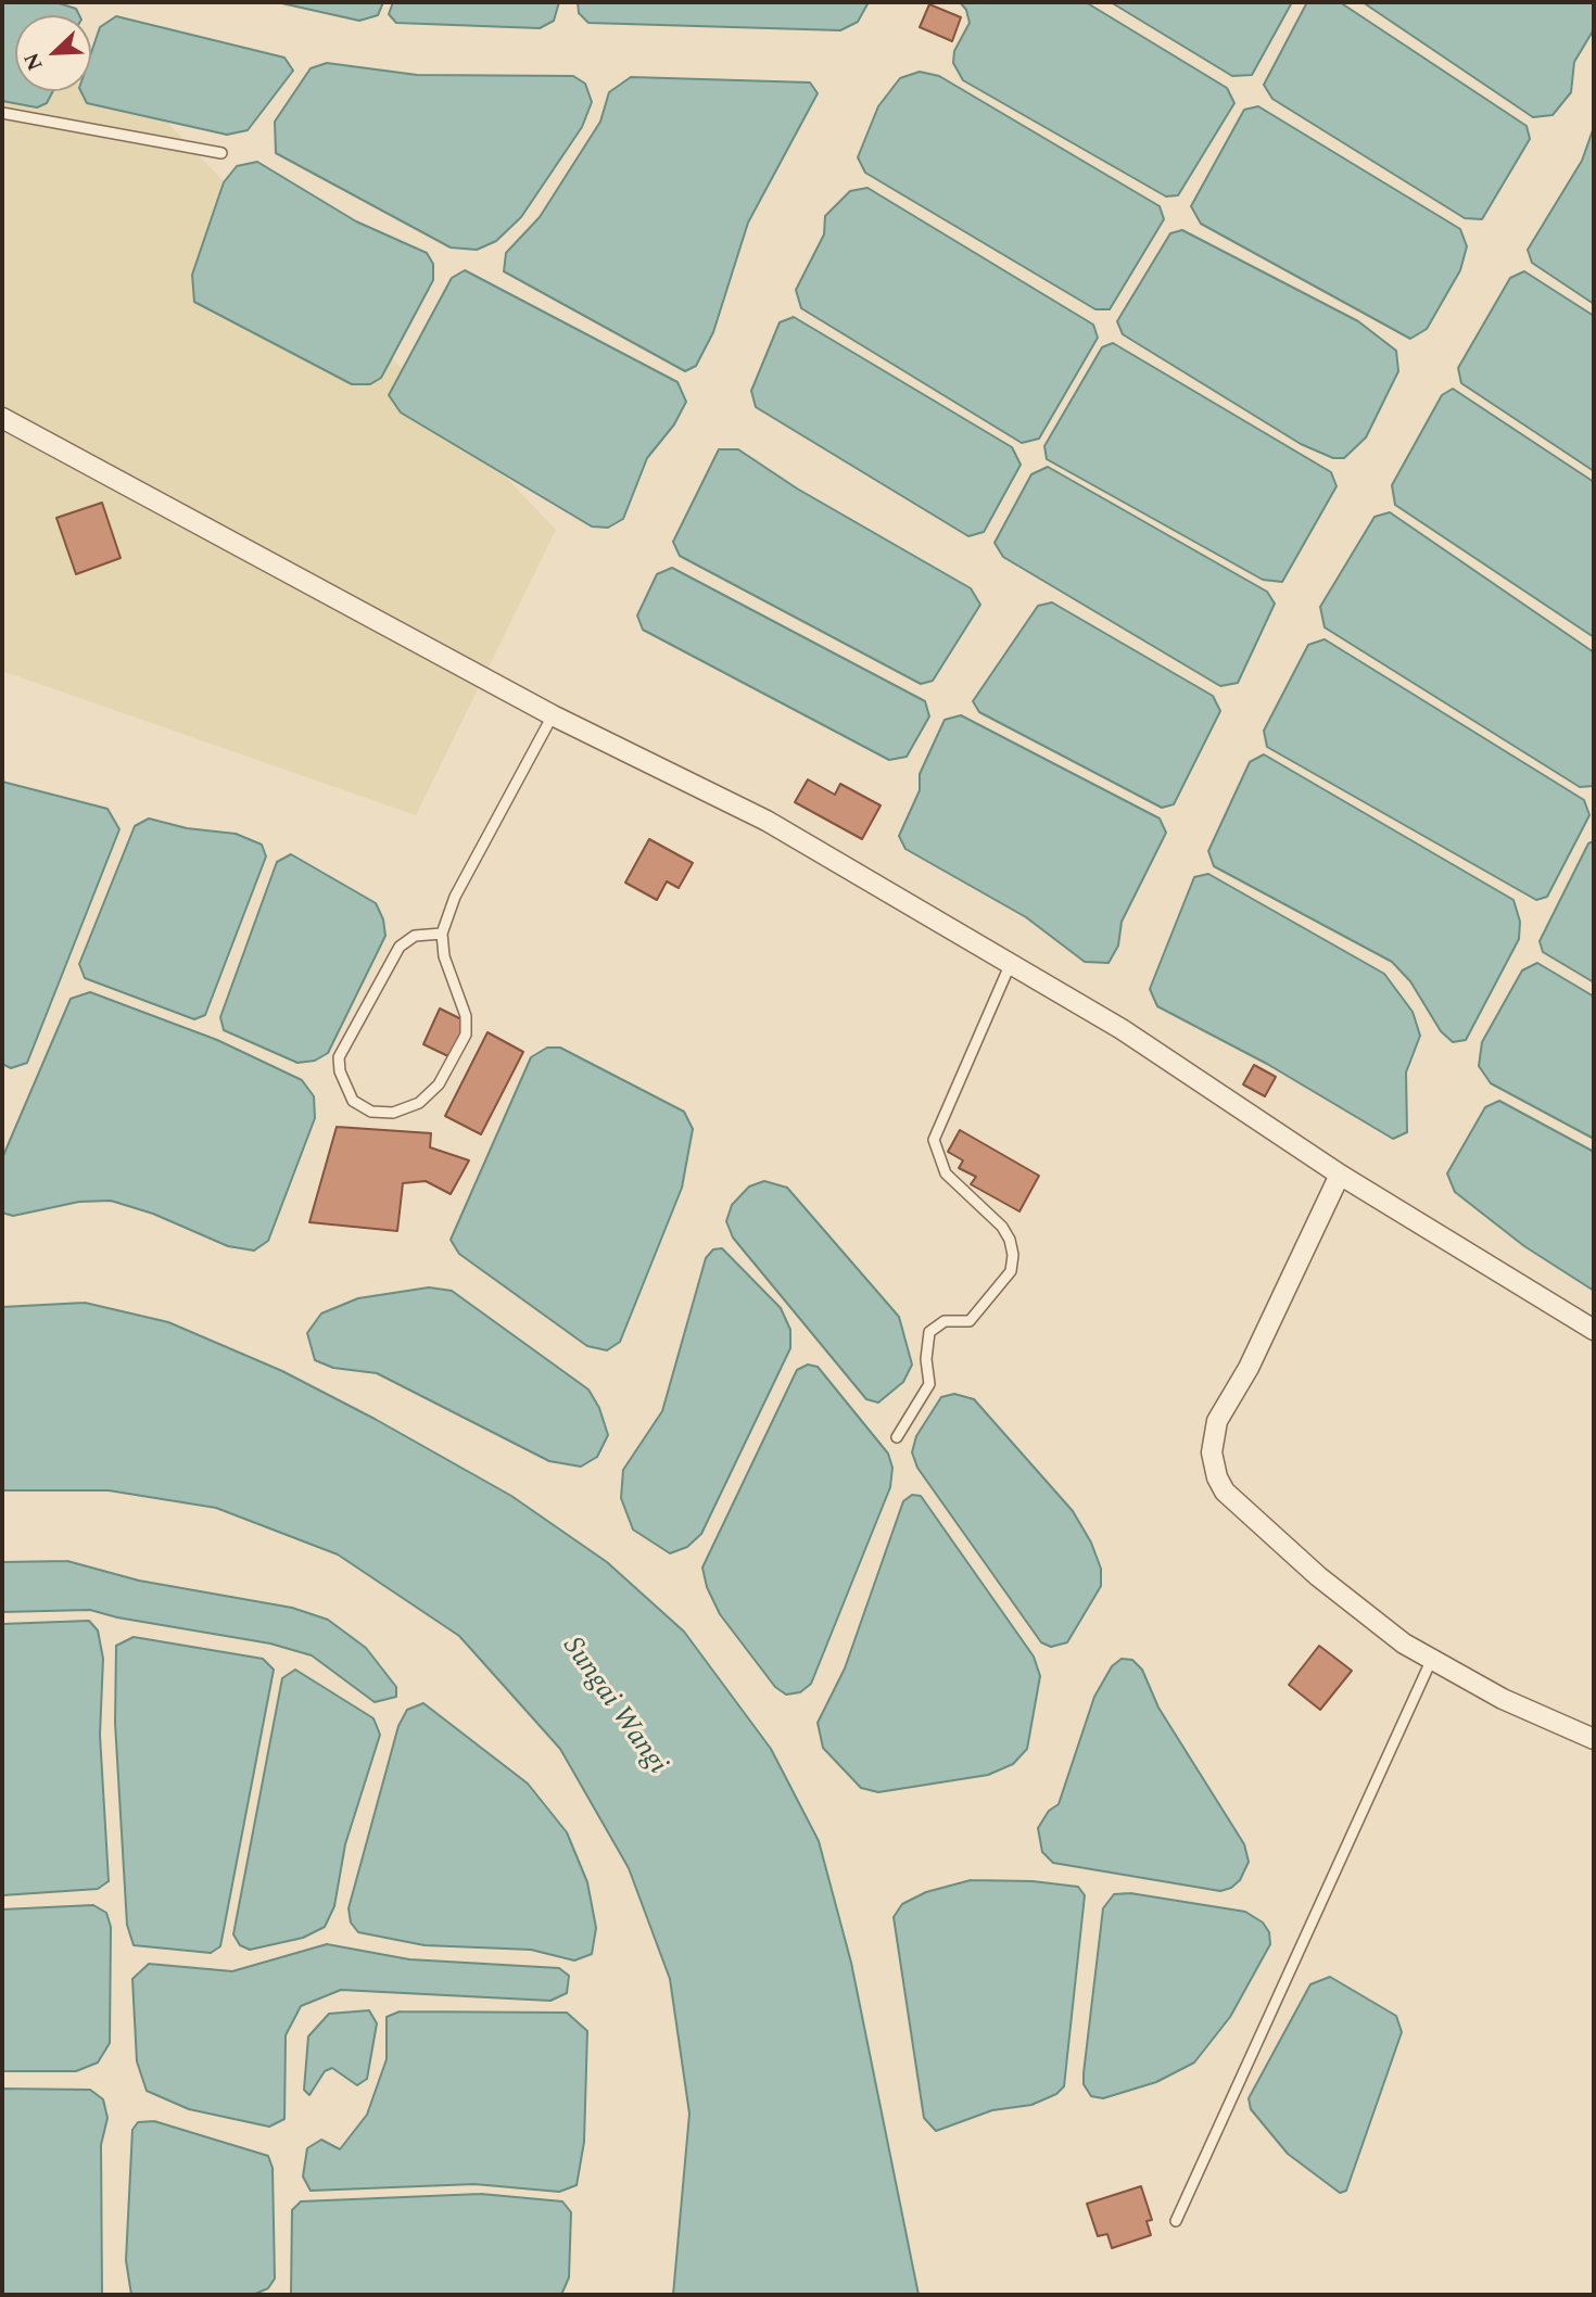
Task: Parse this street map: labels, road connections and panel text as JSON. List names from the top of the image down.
{
  "water": ["Sungai Wangi"],
  "north": "bottom left"
}
